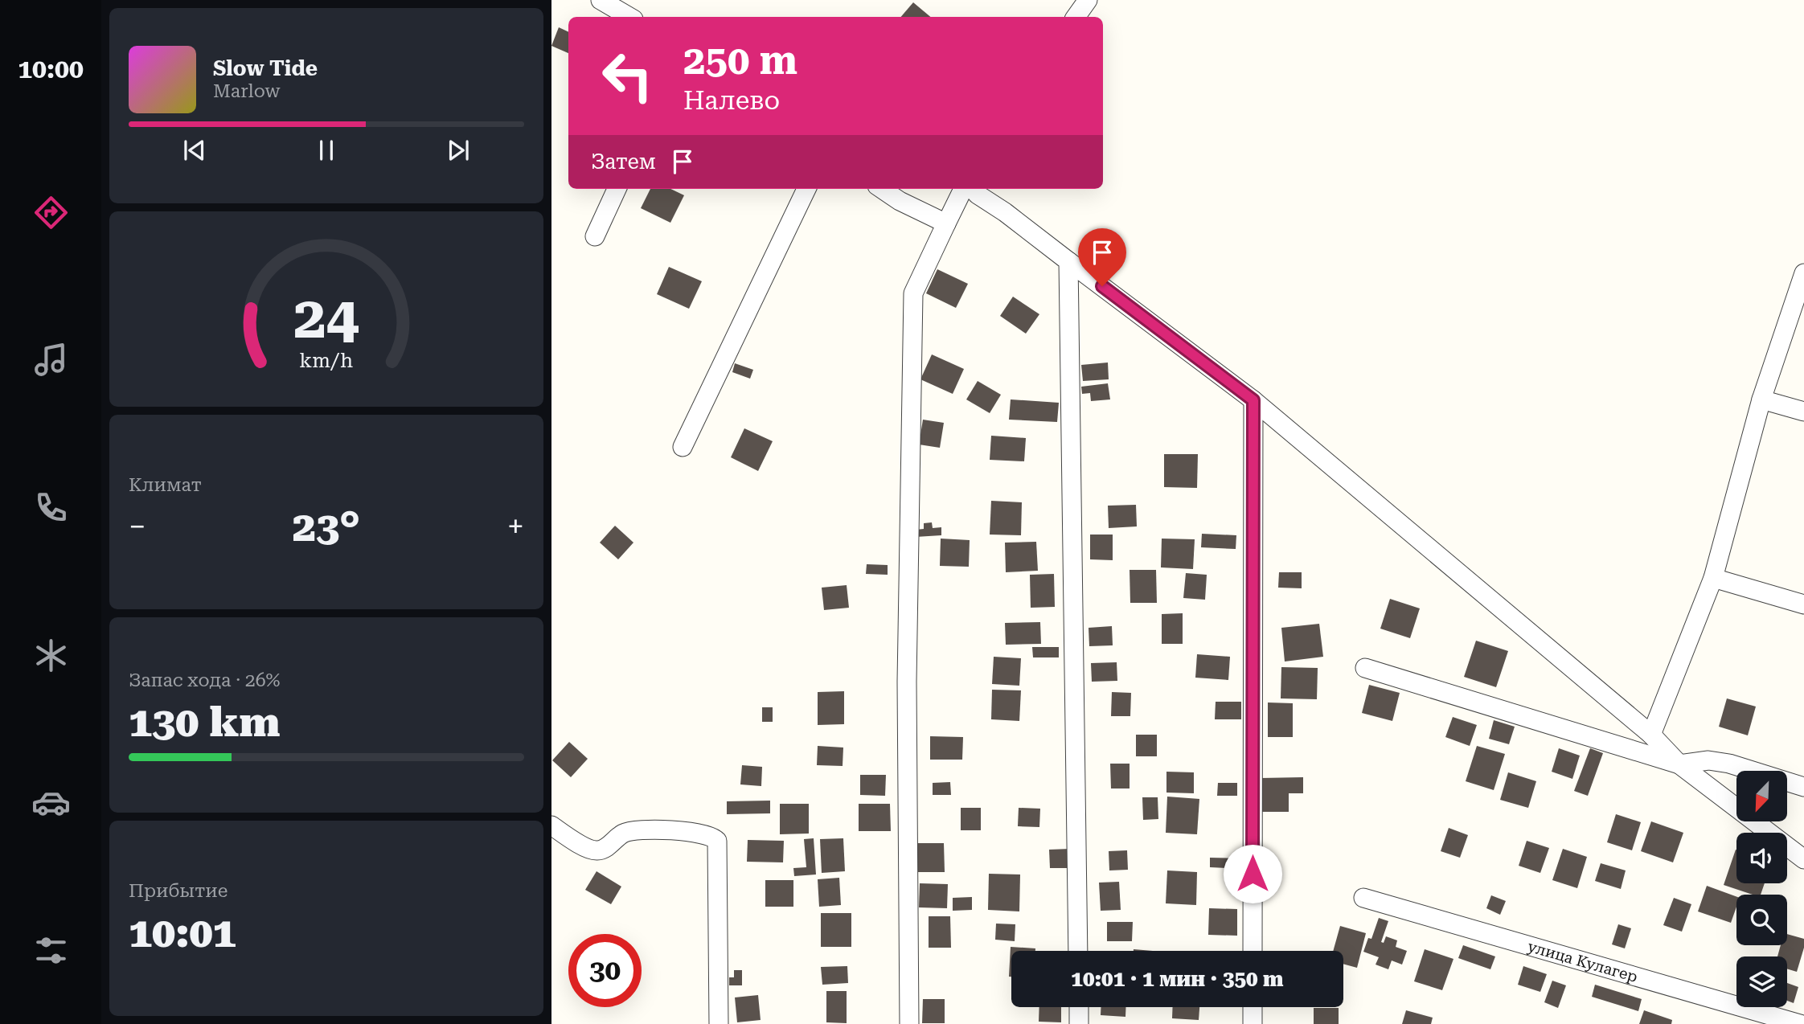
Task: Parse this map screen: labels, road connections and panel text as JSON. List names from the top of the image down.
{
  "streets": {
    "street": ["улица Кулагер"]
  },
  "north": "bottom left",
  "page": {
    "tabs": "10:00",
    "turn": ["250 m", "Налево"],
    "song": ["Slow Tide", "Marlow"],
    "then": "Затем",
    "tile": [
      "Климат",
      ["Запас хода · 26%", "130 km"],
      ["Прибытие", "10:01"]
    ],
    "heat": ["−", "23°", "+"],
    "limit": "30",
    "trip": "10:01 · 1 мин · 350 m",
    "gauge": ["24", "km/h"]
  }
}
